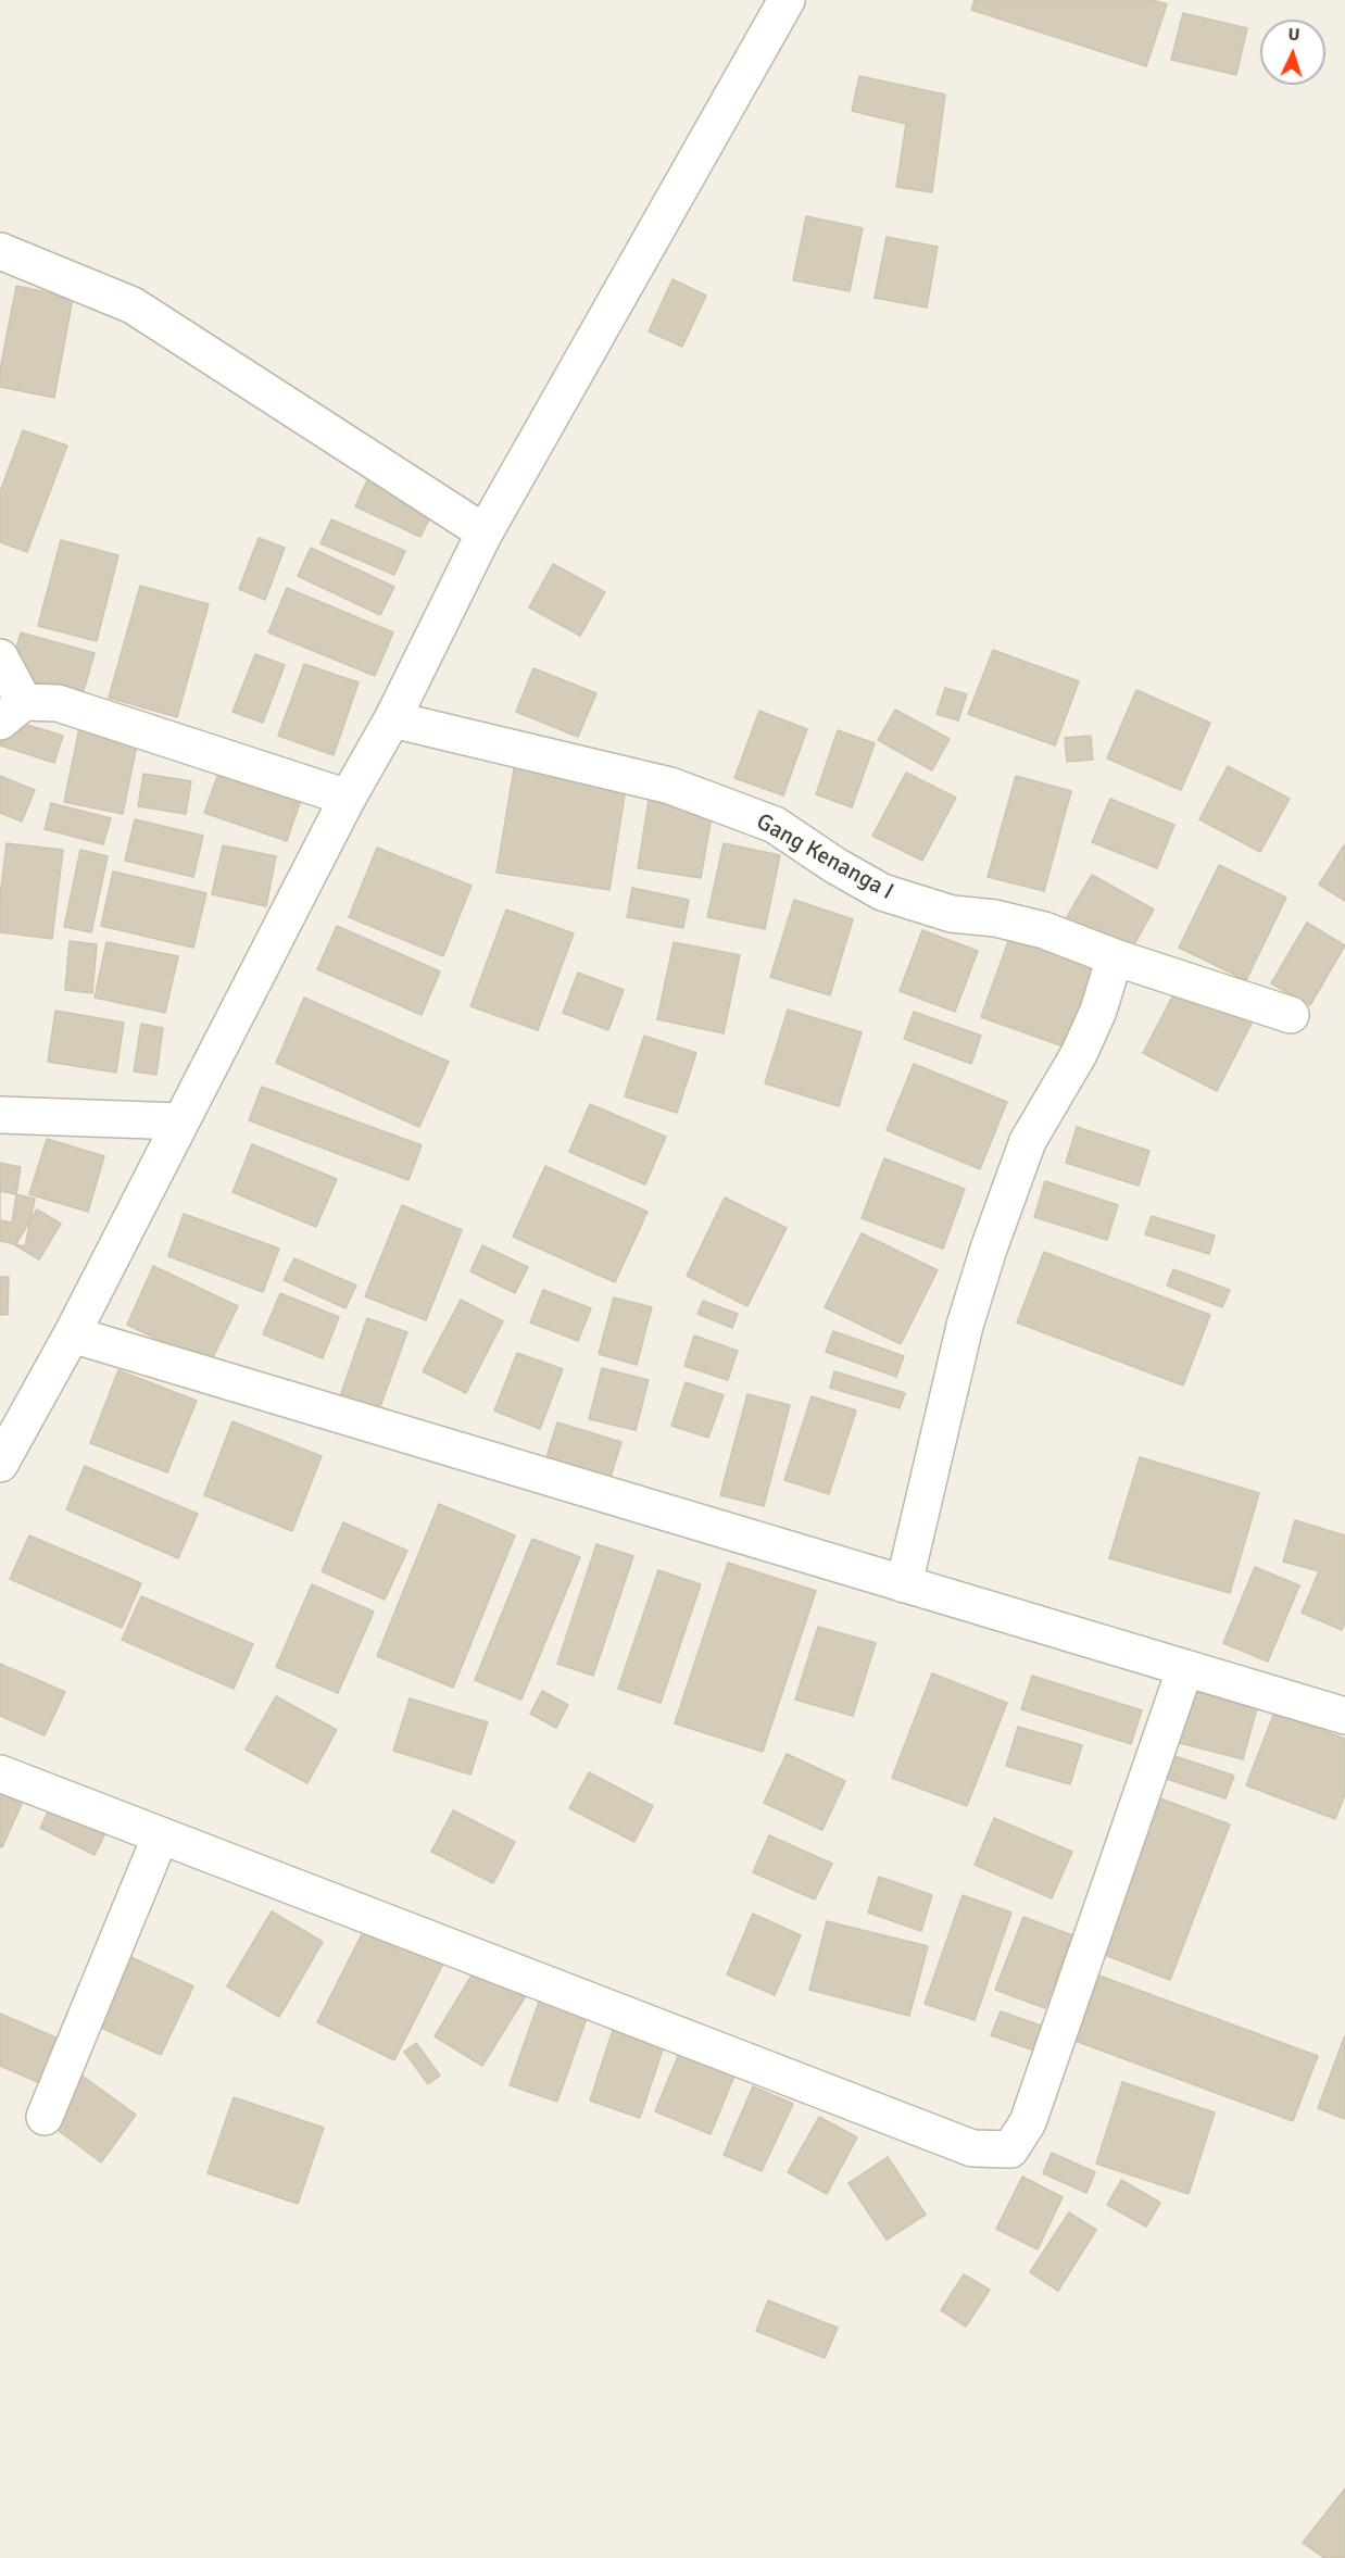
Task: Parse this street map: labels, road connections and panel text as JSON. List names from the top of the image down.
{
  "streets": {
    "street": ["Gang Kenanga I"]
  },
  "north": "top"
}
